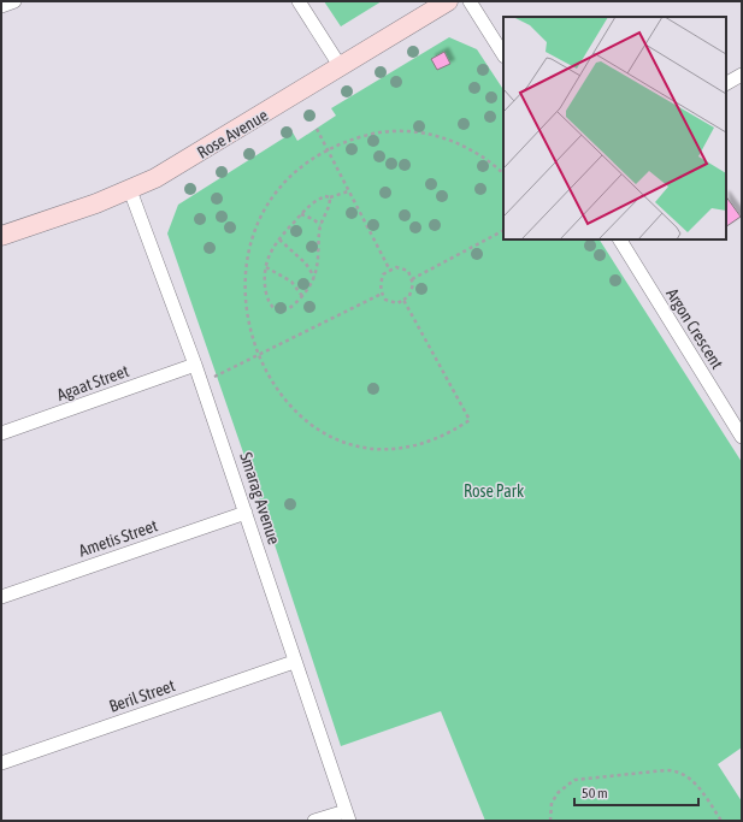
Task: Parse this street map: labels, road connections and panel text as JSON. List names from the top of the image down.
{
  "streets": {
    "street": [
      "Rose Avenue",
      "Argon Crescent",
      "Agaat Street",
      "Smarag Avenue",
      "Ametis Street",
      "Beril Street"
    ]
  },
  "crossings": [
    ["Rose Avenue", "Smarag Avenue"],
    ["Agaat Street", "Smarag Avenue"],
    ["Smarag Avenue", "Ametis Street"],
    ["Smarag Avenue", "Beril Street"]
  ],
  "parks": ["Rose Park"],
  "scale_bar": "50 m"
}
